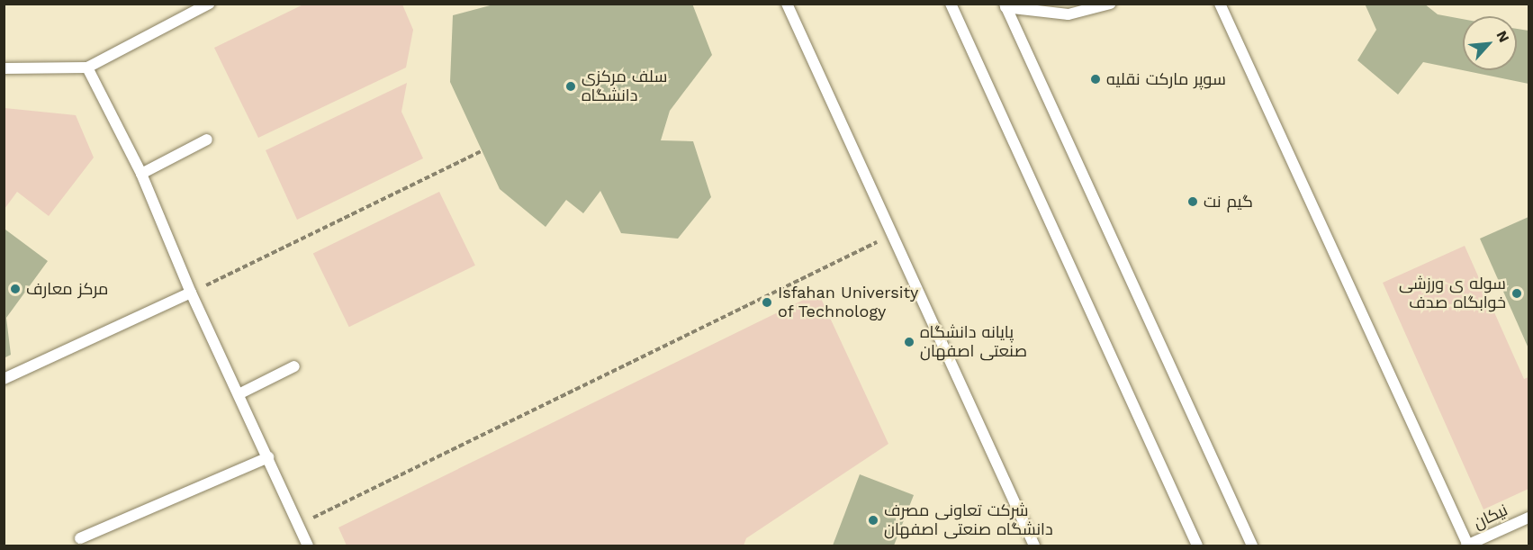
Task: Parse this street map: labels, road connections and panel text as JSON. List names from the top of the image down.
{
  "streets": {
    "lane": ["نیکان"]
  },
  "places": [
    "سوپر مارکت نقلیه",
    "سلف مرکزی دانشگاه",
    "گیم نت",
    "مرکز معارف",
    "سوله ی ورزشی خوابگاه صدف",
    "Isfahan University of Technology",
    "پایانه دانشگاه صنعتی اصفهان",
    "شرکت تعاونی مصرف دانشگاه صنعتی اصفهان"
  ],
  "north": "top right"
}
